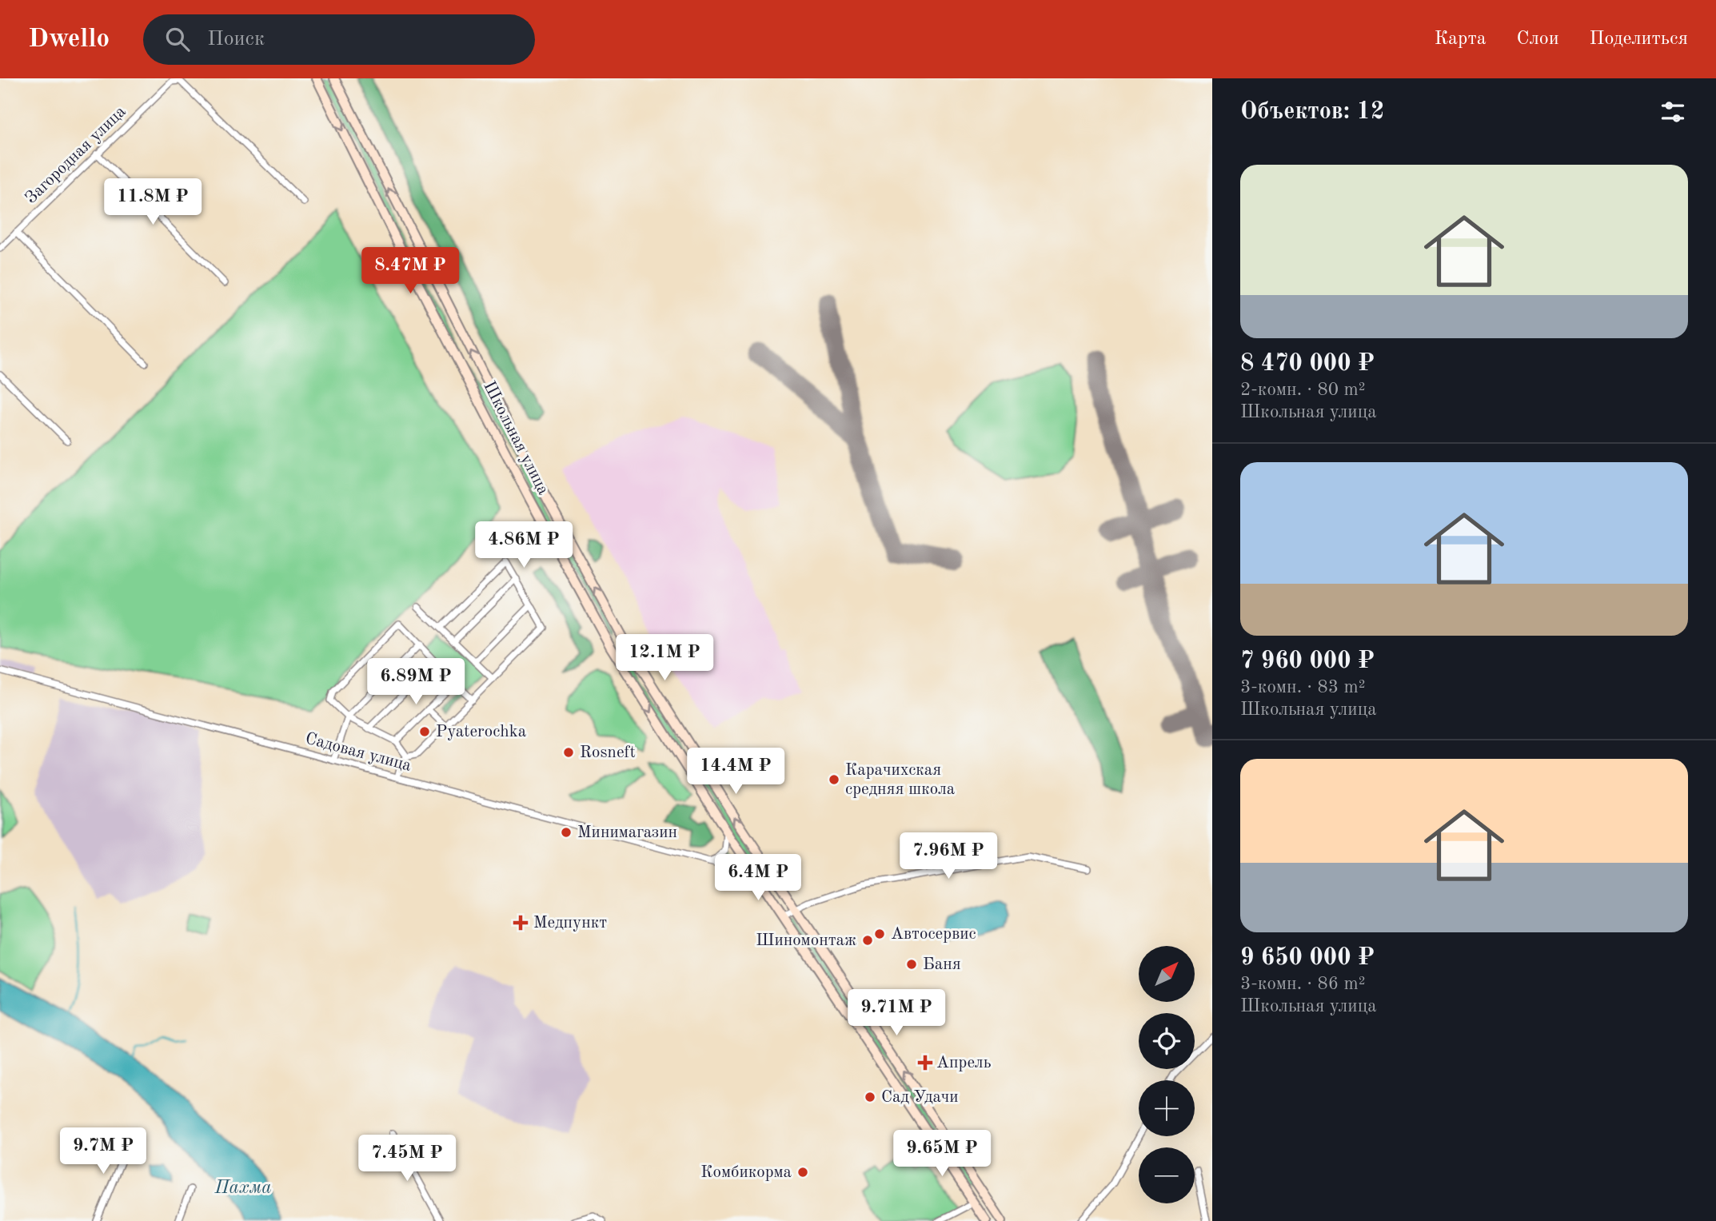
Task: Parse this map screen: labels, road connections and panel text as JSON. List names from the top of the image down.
{
  "streets": {
    "main road": ["Школьная улица"],
    "street": ["Загородная улица", "Садовая улица"]
  },
  "crossings": [
    ["Школьная улица", "Садовая улица"]
  ],
  "water": ["Пахма"],
  "places": {
    "other": [
      "Pyaterochka",
      "Rosneft",
      "Карачихская средняя школа",
      "Минимагазин",
      "Автосервис",
      "Шиномонтаж",
      "Баня",
      "Сад Удачи",
      "Комбикорма"
    ],
    "health": ["Медпункт", "Апрель"]
  },
  "north": "top right",
  "page": {
    "header": "Dwello",
    "search": "Поиск",
    "nav": ["Карта", "Слои", "Поделиться"],
    "heading": "Объектов: 12",
    "list": [
      {
        "name": "8 470 000 ₽",
        "note": "2-комн. · 80 m² · Школьная улица"
      },
      {
        "name": "7 960 000 ₽",
        "note": "3-комн. · 83 m² · Школьная улица"
      },
      {
        "name": "9 650 000 ₽",
        "note": "3-комн. · 86 m² · Школьная улица"
      }
    ],
    "price": [
      "11.8M ₽",
      "8.47M ₽",
      "4.86M ₽",
      "12.1M ₽",
      "6.89M ₽",
      "14.4M ₽",
      "7.96M ₽",
      "6.4M ₽",
      "9.71M ₽",
      "9.7M ₽",
      "9.65M ₽",
      "7.45M ₽"
    ],
    "map_buttons": ["+", "−"]
  }
}
